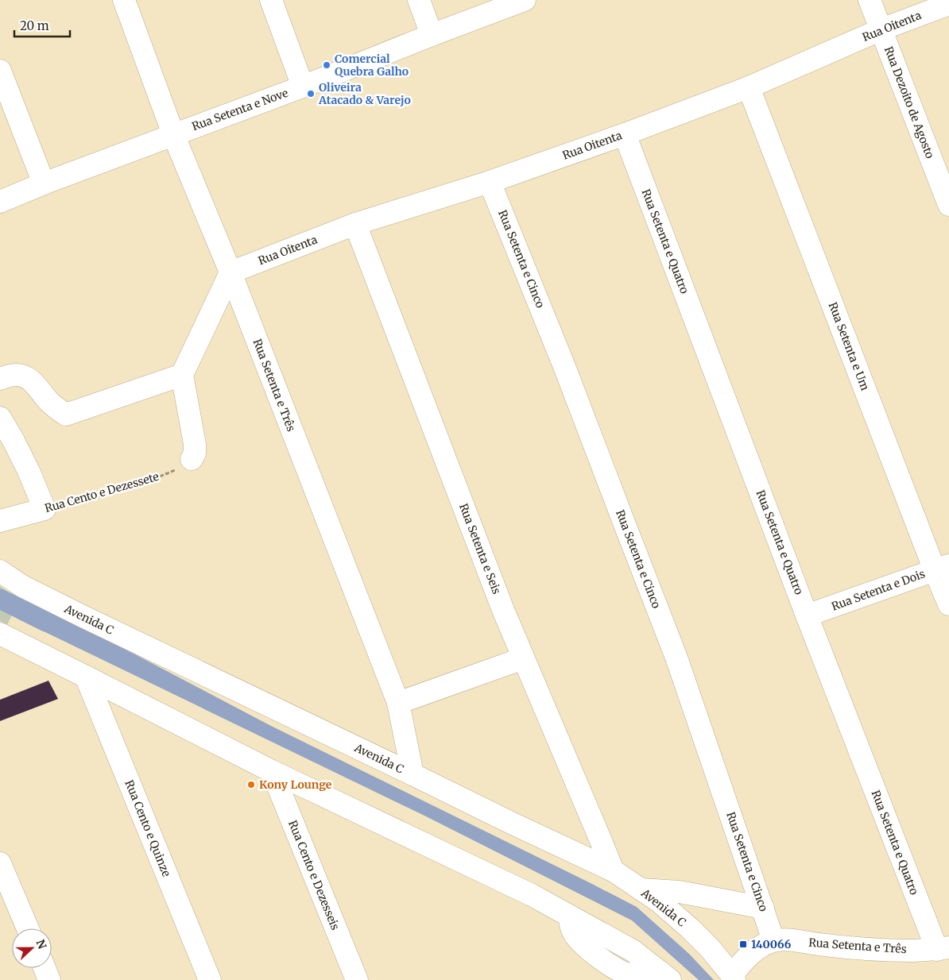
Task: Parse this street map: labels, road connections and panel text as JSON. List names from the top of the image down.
{
  "streets": {
    "street": [
      "Rua Oitenta",
      "Rua Dezoito de Agosto",
      "Rua Setenta e Nove",
      "Rua Setenta e Quatro",
      "Rua Setenta e Cinco",
      "Rua Setenta e Um",
      "Rua Setenta e Três",
      "Rua Cento e Dezessete",
      "Rua Setenta e Seis",
      "Rua Setenta e Dois",
      "Avenida C",
      "Rua Cento e Quinze",
      "Rua Cento e Dezesseis"
    ]
  },
  "crossings": [
    ["Rua Oitenta", "Rua Dezoito de Agosto"],
    ["Rua Oitenta", "Rua Setenta e Quatro"],
    ["Rua Oitenta", "Rua Setenta e Cinco"],
    ["Rua Oitenta", "Rua Setenta e Um"],
    ["Rua Oitenta", "Rua Setenta e Três"],
    ["Rua Oitenta", "Rua Setenta e Seis"],
    ["Rua Setenta e Nove", "Rua Setenta e Três"],
    ["Rua Setenta e Quatro", "Rua Setenta e Três"],
    ["Rua Setenta e Quatro", "Rua Setenta e Dois"],
    ["Rua Setenta e Cinco", "Rua Setenta e Três"],
    ["Rua Setenta e Um", "Rua Setenta e Dois"],
    ["Rua Setenta e Três", "Avenida C"],
    ["Rua Setenta e Seis", "Avenida C"]
  ],
  "places": {
    "other": ["Comercial Quebra Galho", "Oliveira Atacado & Varejo", "Kony Lounge"],
    "transit": ["140066"]
  },
  "scale_bar": "20 m",
  "north": "right"
}
